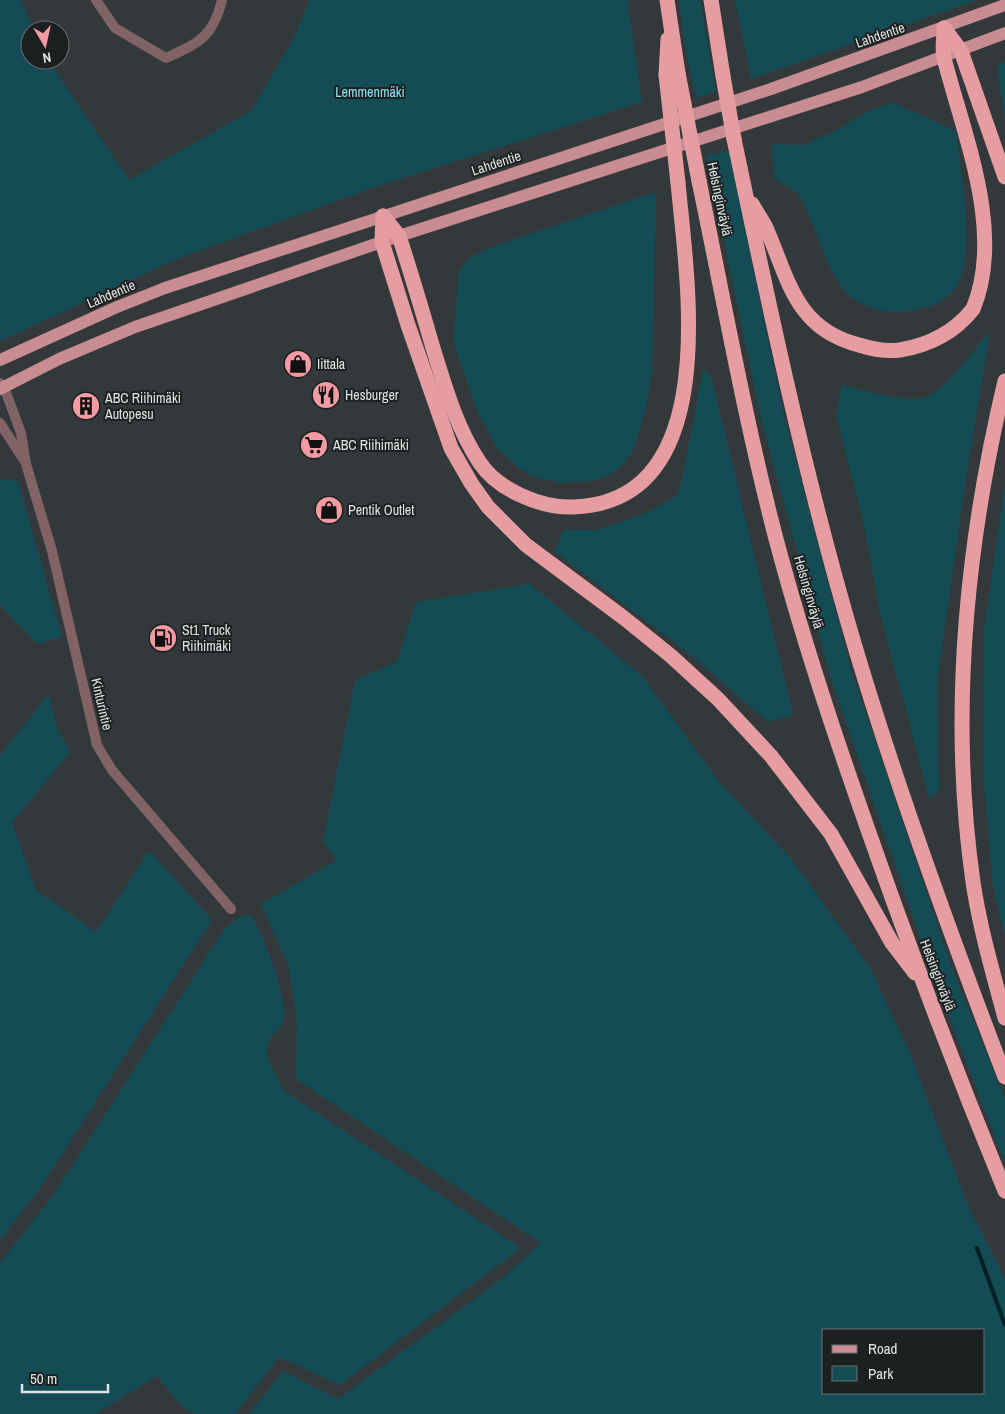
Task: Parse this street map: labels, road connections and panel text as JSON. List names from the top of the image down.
{
  "streets": {
    "highway": ["Helsinginväylä"],
    "main road": ["Lahdentie"],
    "street": ["Kinturintie"]
  },
  "parks": ["Lemmenmäki"],
  "places": {
    "shop": ["Iittala", "Pentik Outlet"],
    "restaurant": ["Hesburger"],
    "building": ["ABC Riihimäki Autopesu"],
    "supermarket": ["ABC Riihimäki"],
    "fuel station": ["St1 Truck Riihimäki"]
  },
  "legend": ["Road", "Park"],
  "scale_bar": "50 m",
  "north": "bottom"
}
